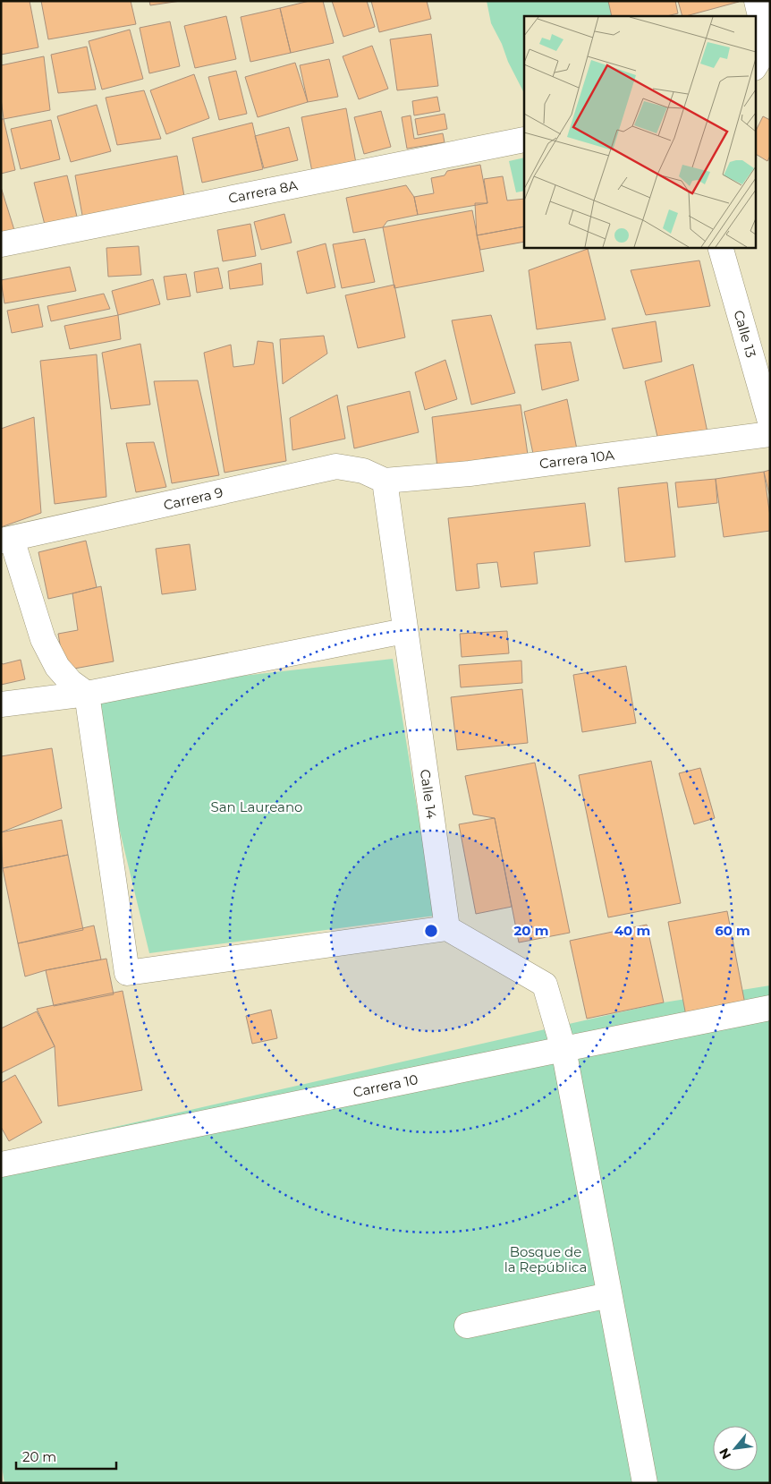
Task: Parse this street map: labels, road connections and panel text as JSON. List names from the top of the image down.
{
  "streets": {
    "street": [
      "Carrera 8A",
      "Calle 13",
      "Carrera 10A",
      "Carrera 9",
      "Calle 14",
      "Carrera 10"
    ]
  },
  "crossings": [
    ["Carrera 10A", "Carrera 9"],
    ["Carrera 10A", "Calle 14"],
    ["Carrera 9", "Calle 14"]
  ],
  "parks": ["San Laureano", "Bosque de la República"],
  "scale_bar": "20 m",
  "north": "bottom left",
  "rings": ["20 m", "40 m", "60 m"]
}
